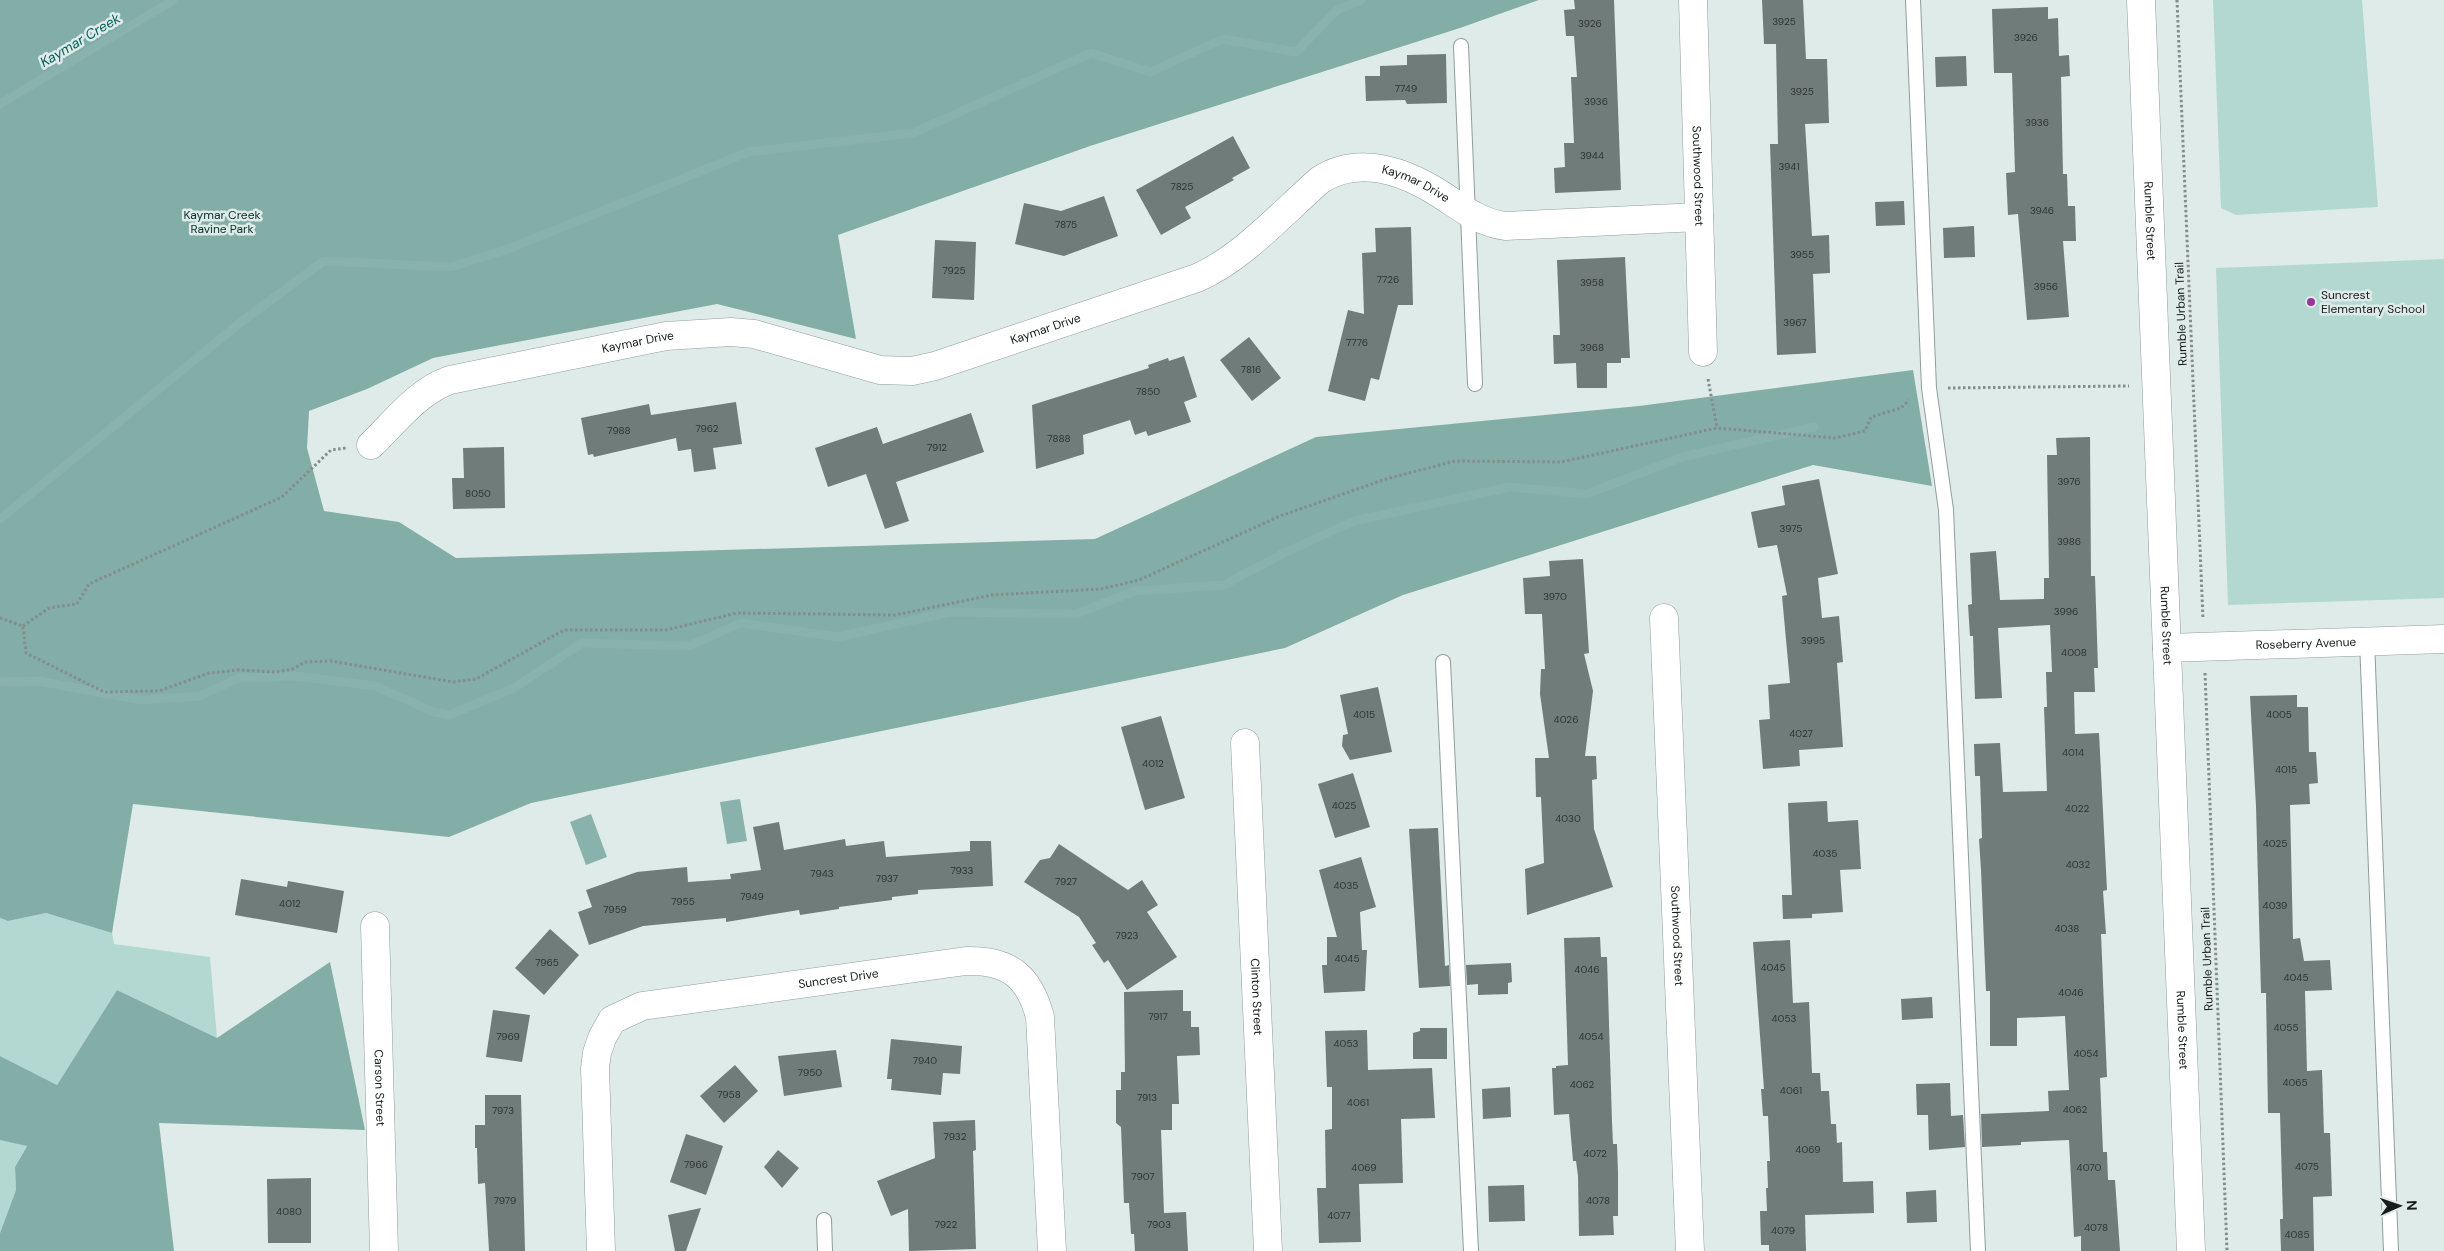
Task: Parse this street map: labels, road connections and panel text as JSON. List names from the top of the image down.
{
  "streets": {
    "street": [
      "Southwood Street",
      "Kaymar Drive",
      "Rumble Street",
      "Roseberry Avenue",
      "Suncrest Drive",
      "Clinton Street",
      "Carson Street"
    ],
    "path": ["Rumble Urban Trail"]
  },
  "crossings": [
    ["Southwood Street", "Kaymar Drive"],
    ["Rumble Street", "Roseberry Avenue"]
  ],
  "water": ["Kaymar Creek"],
  "parks": ["Kaymar Creek Ravine Park"],
  "places": ["Suncrest Elementary School"],
  "house_numbers": [
    "3925",
    "3926",
    "3926",
    "7749",
    "3925",
    "3936",
    "3936",
    "3944",
    "3941",
    "7825",
    "3946",
    "7875",
    "3955",
    "7925",
    "7726",
    "3958",
    "3956",
    "3967",
    "7776",
    "3968",
    "7816",
    "7850",
    "7962",
    "7988",
    "7888",
    "7912",
    "3976",
    "8050",
    "3975",
    "3986",
    "3970",
    "3996",
    "3995",
    "4008",
    "4015",
    "4005",
    "4026",
    "4027",
    "4014",
    "4012",
    "4015",
    "4025",
    "4022",
    "4030",
    "4025",
    "4035",
    "4032",
    "7933",
    "7943",
    "7937",
    "7927",
    "4035",
    "7949",
    "7955",
    "4012",
    "4039",
    "7959",
    "4038",
    "7923",
    "4045",
    "7965",
    "4045",
    "4046",
    "4045",
    "4046",
    "7917",
    "4053",
    "4055",
    "7969",
    "4054",
    "4053",
    "4054",
    "7940",
    "7950",
    "4065",
    "4062",
    "4061",
    "7958",
    "7913",
    "4061",
    "4062",
    "7973",
    "7932",
    "4069",
    "4072",
    "7966",
    "4075",
    "4069",
    "4070",
    "7907",
    "7979",
    "4078",
    "4080",
    "4077",
    "7922",
    "7903",
    "4078",
    "4079",
    "4085"
  ],
  "north": "right"
}
